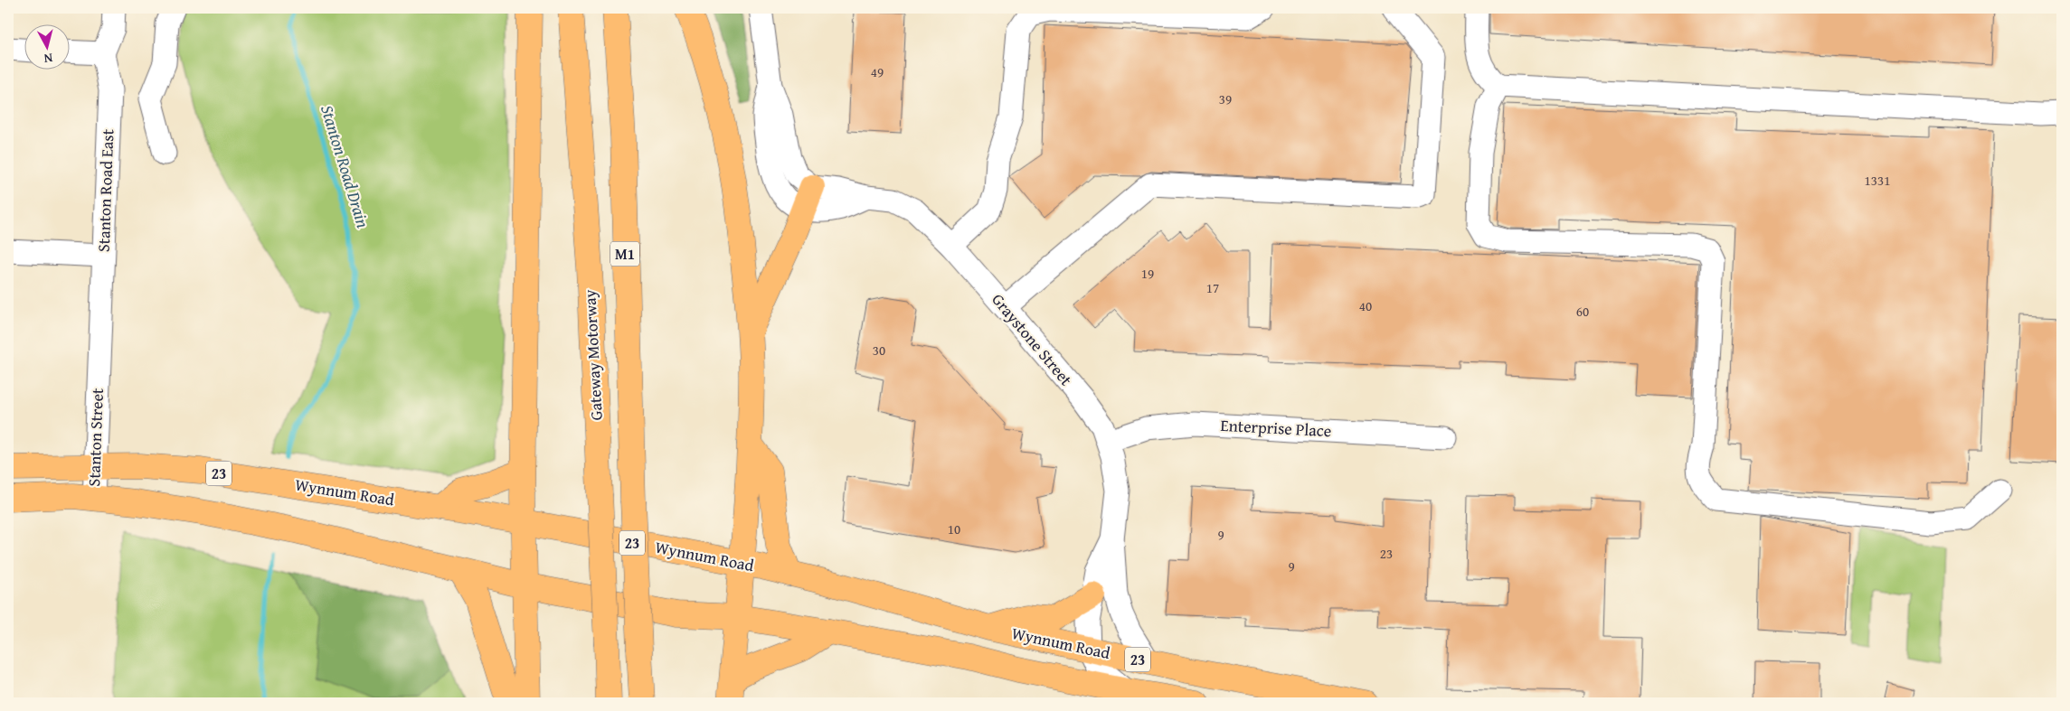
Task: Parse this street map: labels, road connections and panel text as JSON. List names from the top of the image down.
{
  "streets": {
    "main road": [
      "M1",
      "Gateway Motorway",
      "23",
      "Wynnum Road"
    ],
    "street": [
      "Stanton Road East",
      "Graystone Street",
      "Enterprise Place",
      "Stanton Street"
    ]
  },
  "crossings": [
    ["Stanton Road East", "Stanton Street"],
    ["Graystone Street", "Enterprise Place"],
    ["Graystone Street", "Wynnum Road"],
    ["Stanton Street", "Wynnum Road"]
  ],
  "water": ["Stanton Road Drain"],
  "house_numbers": [
    "49",
    "39",
    "1331",
    "19",
    "17",
    "40",
    "60",
    "30",
    "10",
    "9",
    "23",
    "9"
  ],
  "north": "bottom"
}
